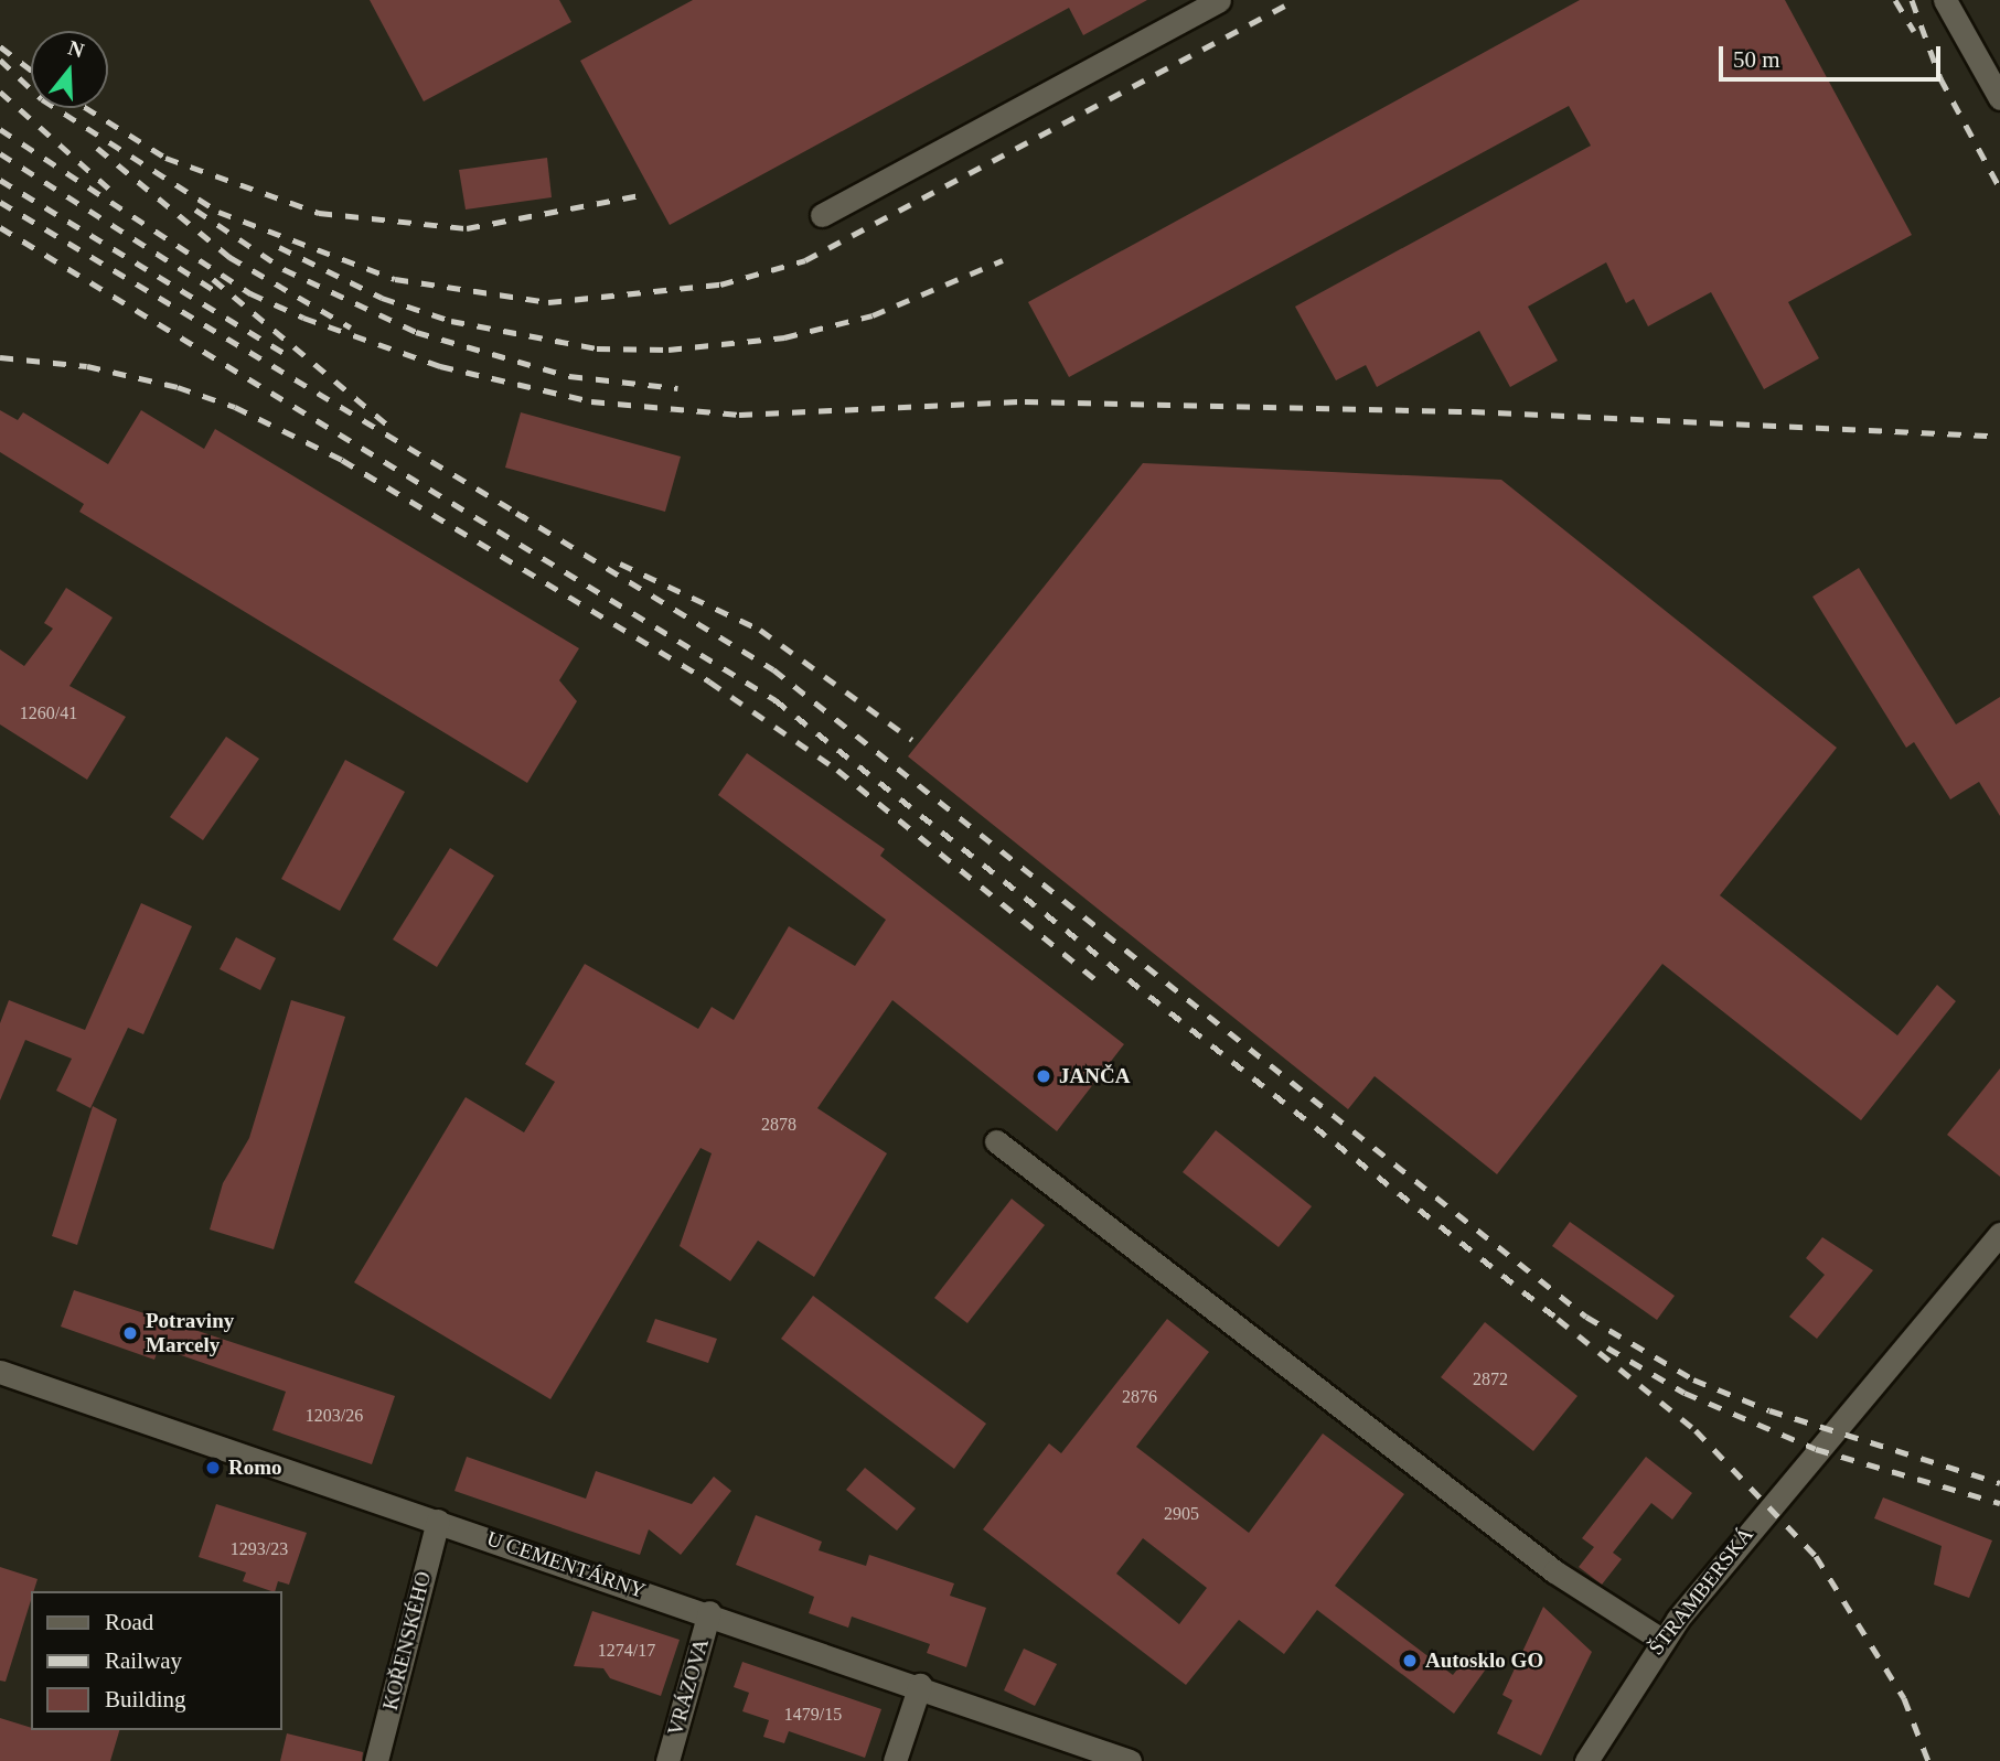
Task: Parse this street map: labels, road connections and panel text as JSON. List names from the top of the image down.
{
  "streets": {
    "street": [
      "U CEMENTÁRNY",
      "ŠTRAMBERSKÁ",
      "KOŘENSKÉHO",
      "VRÁZOVA"
    ]
  },
  "crossings": [
    ["U CEMENTÁRNY", "KOŘENSKÉHO"],
    ["U CEMENTÁRNY", "VRÁZOVA"]
  ],
  "places": [
    "JANČA",
    "Potraviny Marcely",
    "Romo",
    "Autosklo GO"
  ],
  "house_numbers": [
    "1260/41",
    "2878",
    "2872",
    "2876",
    "1203/26",
    "2905",
    "1293/23",
    "1274/17",
    "1479/15"
  ],
  "legend": ["Road", "Railway", "Building"],
  "scale_bar": "50 m",
  "north": "top"
}
